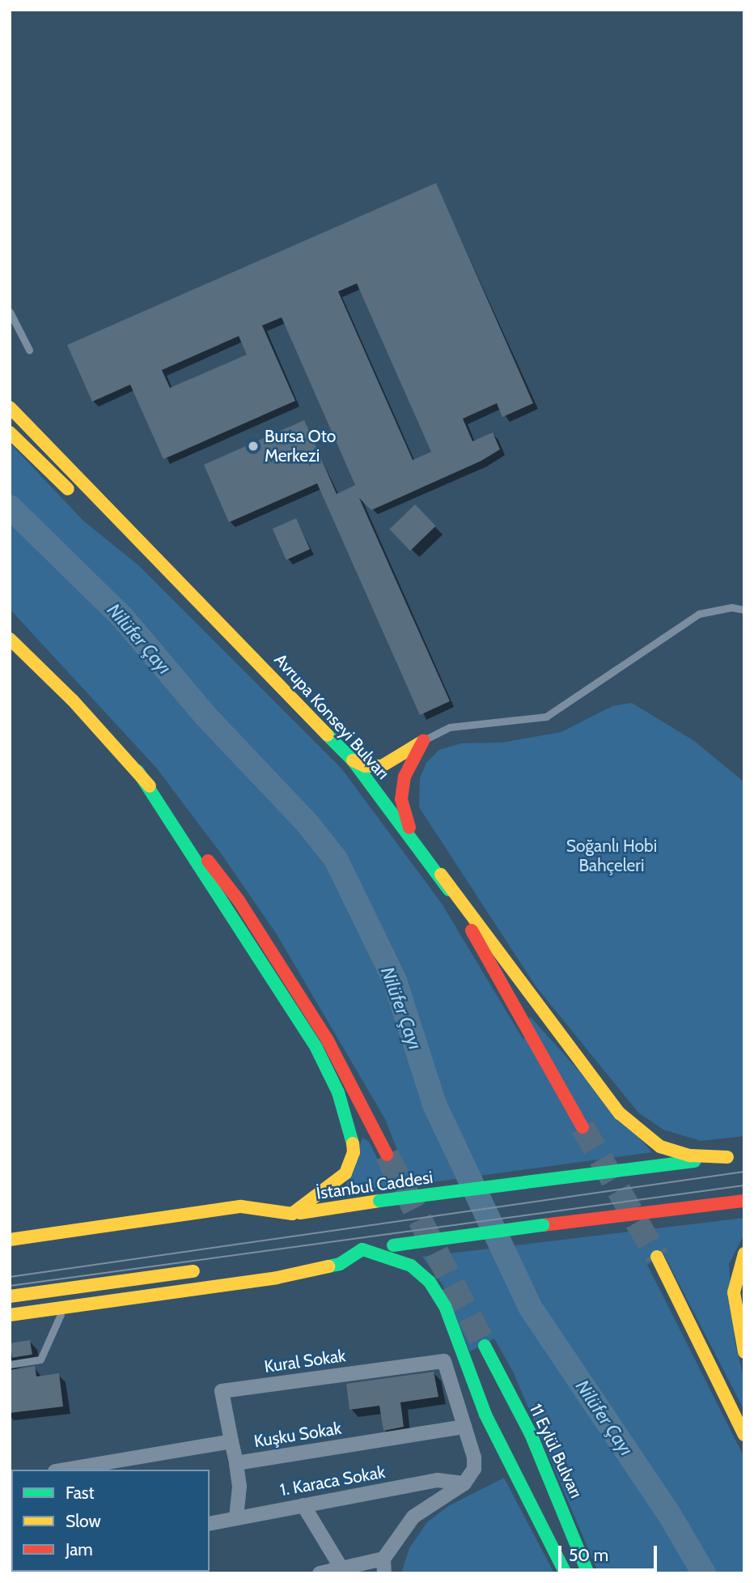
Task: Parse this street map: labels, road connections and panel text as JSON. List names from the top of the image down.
{
  "streets": {
    "main road": ["Avrupa Konseyi Bulvarı", "İstanbul Caddesi", "11 Eylül Bulvarı"],
    "street": ["Kural Sokak", "Kuşku Sokak", "1. Karaca Sokak"]
  },
  "crossings": [
    ["Kural Sokak", "Kuşku Sokak"]
  ],
  "water": ["Nilüfer Çayı"],
  "parks": ["Soğanlı Hobi Bahçeleri"],
  "places": ["Bursa Oto Merkezi"],
  "legend": ["Fast", "Slow", "Jam"],
  "scale_bar": "50 m"
}
